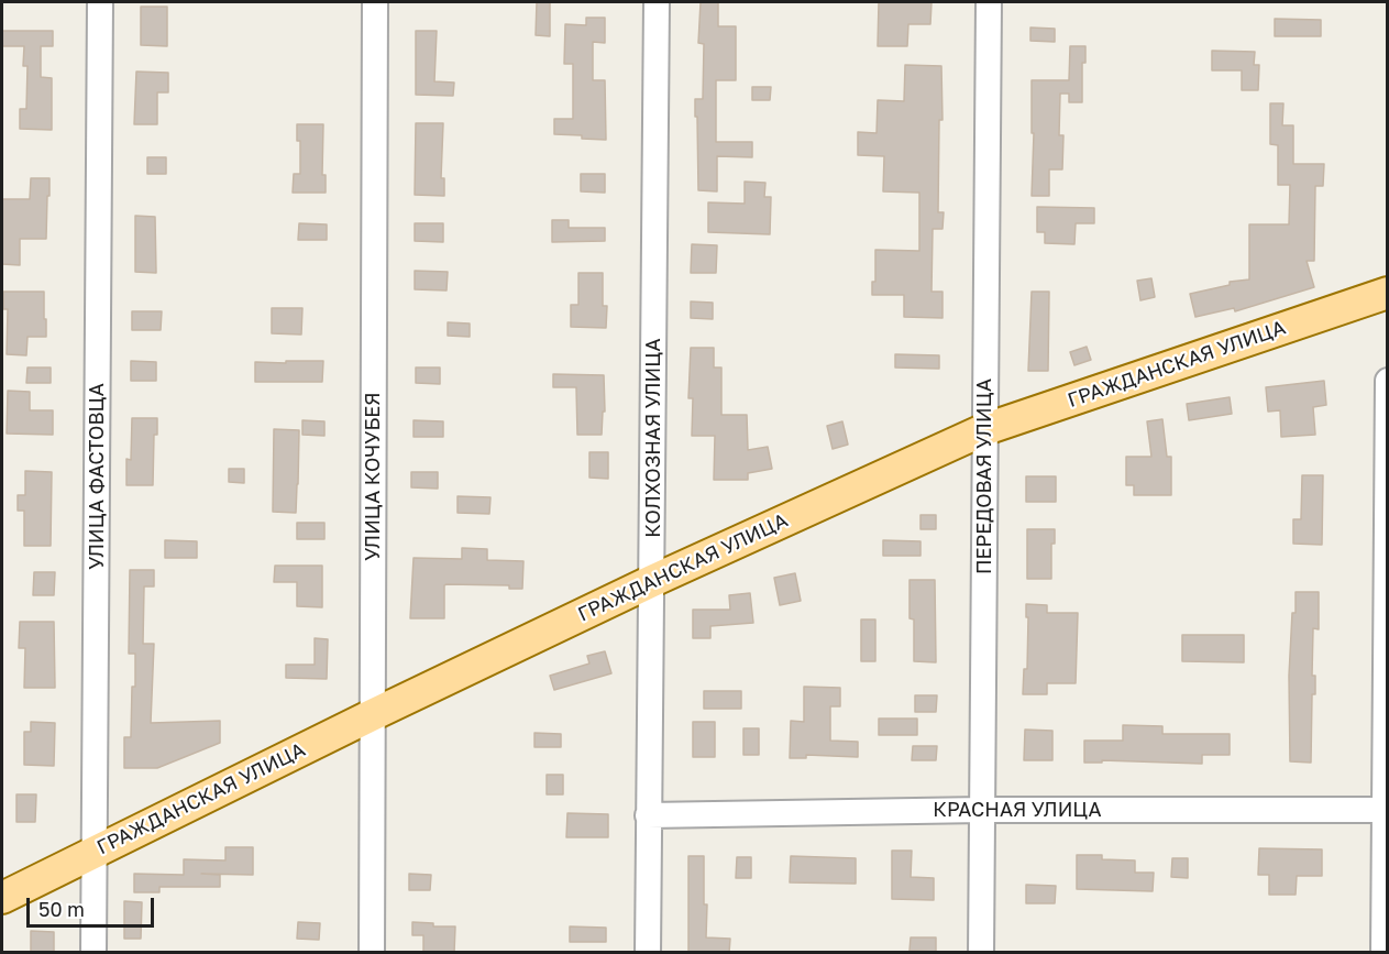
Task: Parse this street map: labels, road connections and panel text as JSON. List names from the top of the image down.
{
  "streets": {
    "main road": ["ГРАЖДАНСКАЯ УЛИЦА"],
    "street": [
      "КОЛХОЗНАЯ УЛИЦА",
      "УЛИЦА ФАСТОВЦА",
      "УЛИЦА КОЧУБЕЯ",
      "ПЕРЕДОВАЯ УЛИЦА",
      "КРАСНАЯ УЛИЦА"
    ]
  },
  "crossings": [
    ["ГРАЖДАНСКАЯ УЛИЦА", "КОЛХОЗНАЯ УЛИЦА"],
    ["ГРАЖДАНСКАЯ УЛИЦА", "УЛИЦА ФАСТОВЦА"],
    ["ГРАЖДАНСКАЯ УЛИЦА", "УЛИЦА КОЧУБЕЯ"],
    ["ГРАЖДАНСКАЯ УЛИЦА", "ПЕРЕДОВАЯ УЛИЦА"],
    ["КОЛХОЗНАЯ УЛИЦА", "КРАСНАЯ УЛИЦА"],
    ["ПЕРЕДОВАЯ УЛИЦА", "КРАСНАЯ УЛИЦА"]
  ],
  "scale_bar": "50 m"
}
